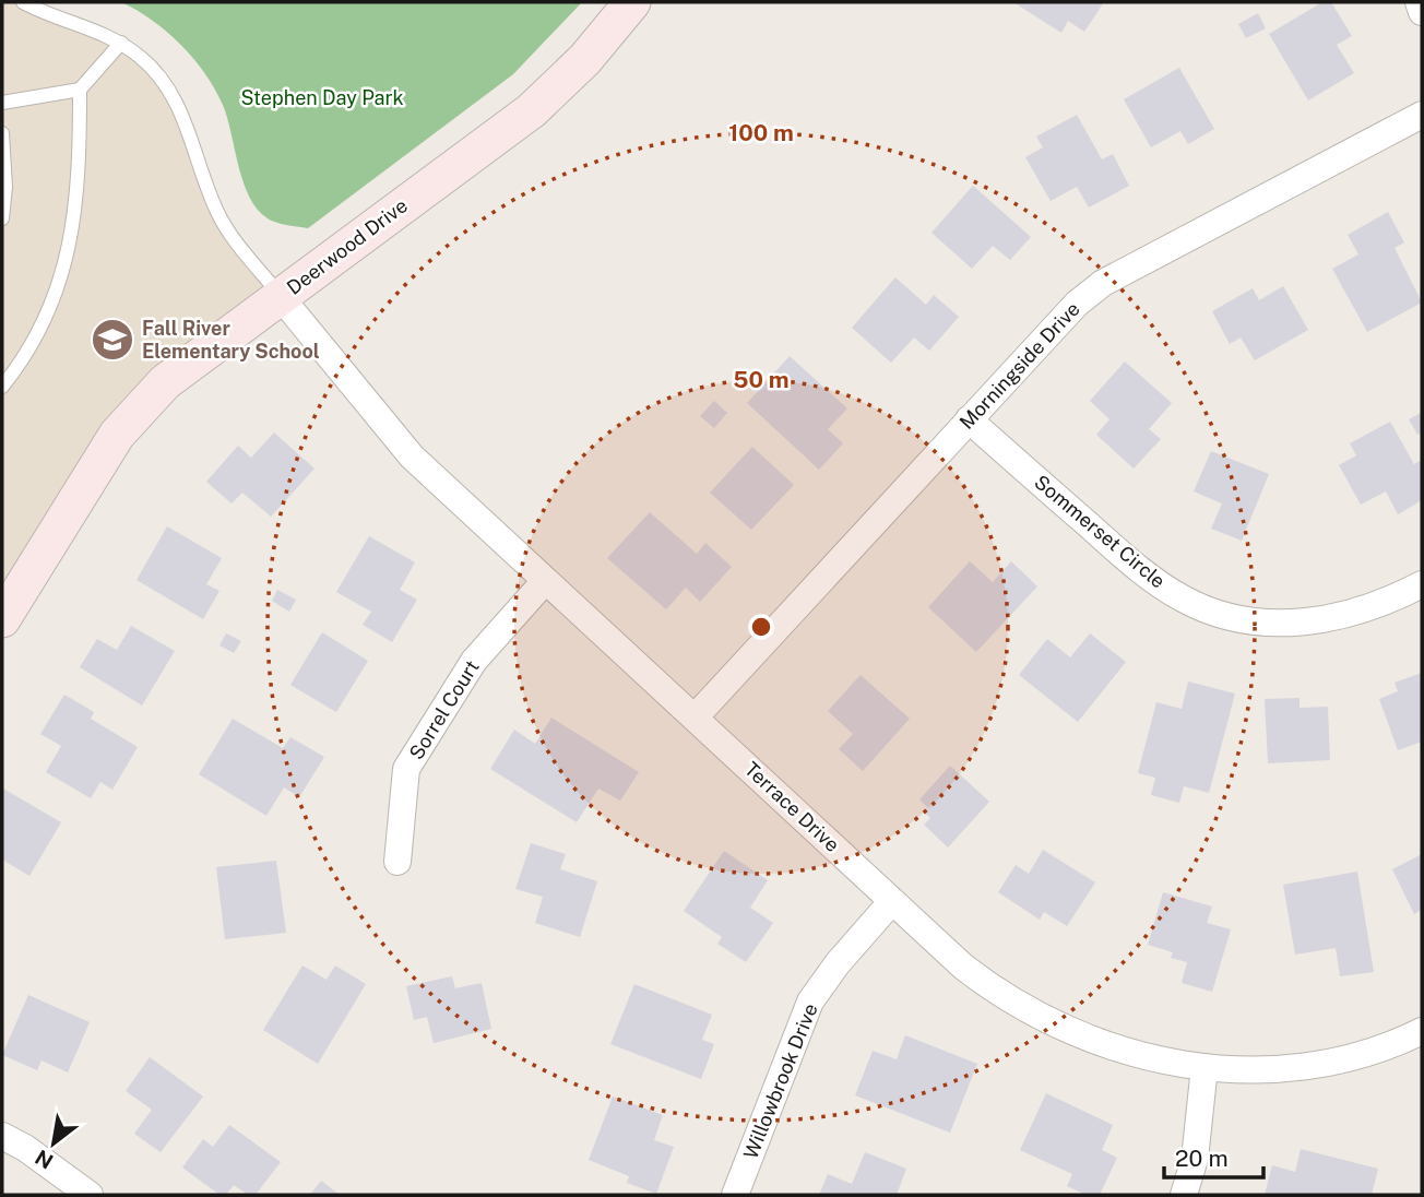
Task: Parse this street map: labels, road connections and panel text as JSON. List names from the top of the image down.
{
  "streets": {
    "street": [
      "Deerwood Drive",
      "Morningside Drive",
      "Sommerset Circle",
      "Sorrel Court",
      "Terrace Drive",
      "Willowbrook Drive"
    ]
  },
  "crossings": [
    ["Deerwood Drive", "Terrace Drive"],
    ["Morningside Drive", "Sommerset Circle"],
    ["Morningside Drive", "Terrace Drive"],
    ["Sorrel Court", "Terrace Drive"],
    ["Terrace Drive", "Willowbrook Drive"]
  ],
  "parks": ["Stephen Day Park"],
  "places": {
    "school or university": ["Fall River Elementary School"]
  },
  "scale_bar": "20 m",
  "north": "bottom left",
  "rings": ["100 m", "50 m"]
}
